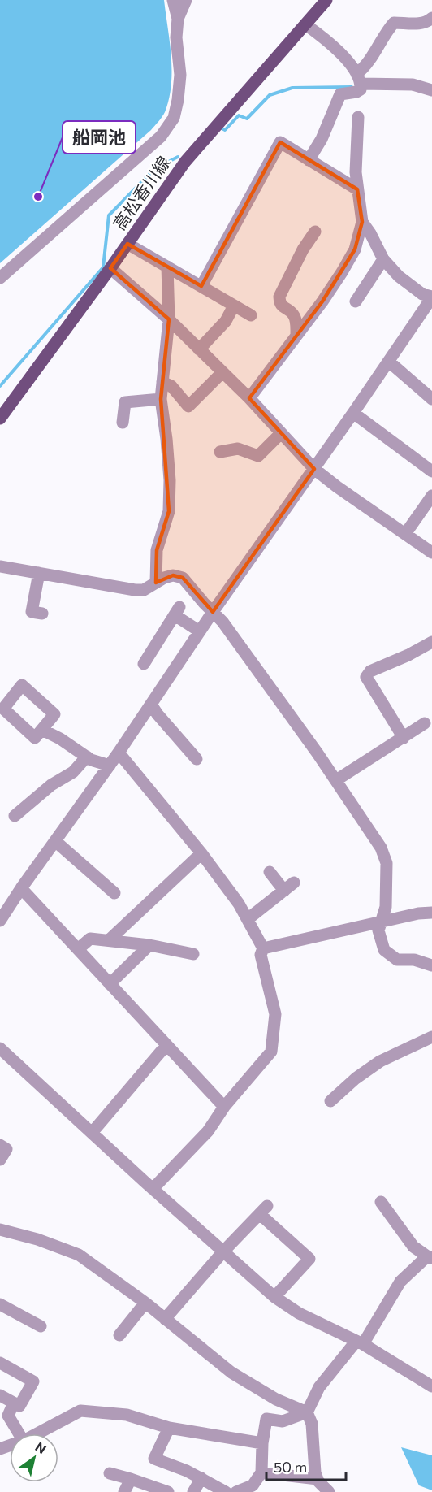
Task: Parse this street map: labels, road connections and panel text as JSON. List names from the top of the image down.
{
  "streets": {
    "main road": ["高松香川線"]
  },
  "places": ["船岡池"],
  "scale_bar": "50 m",
  "north": "top right"
}
